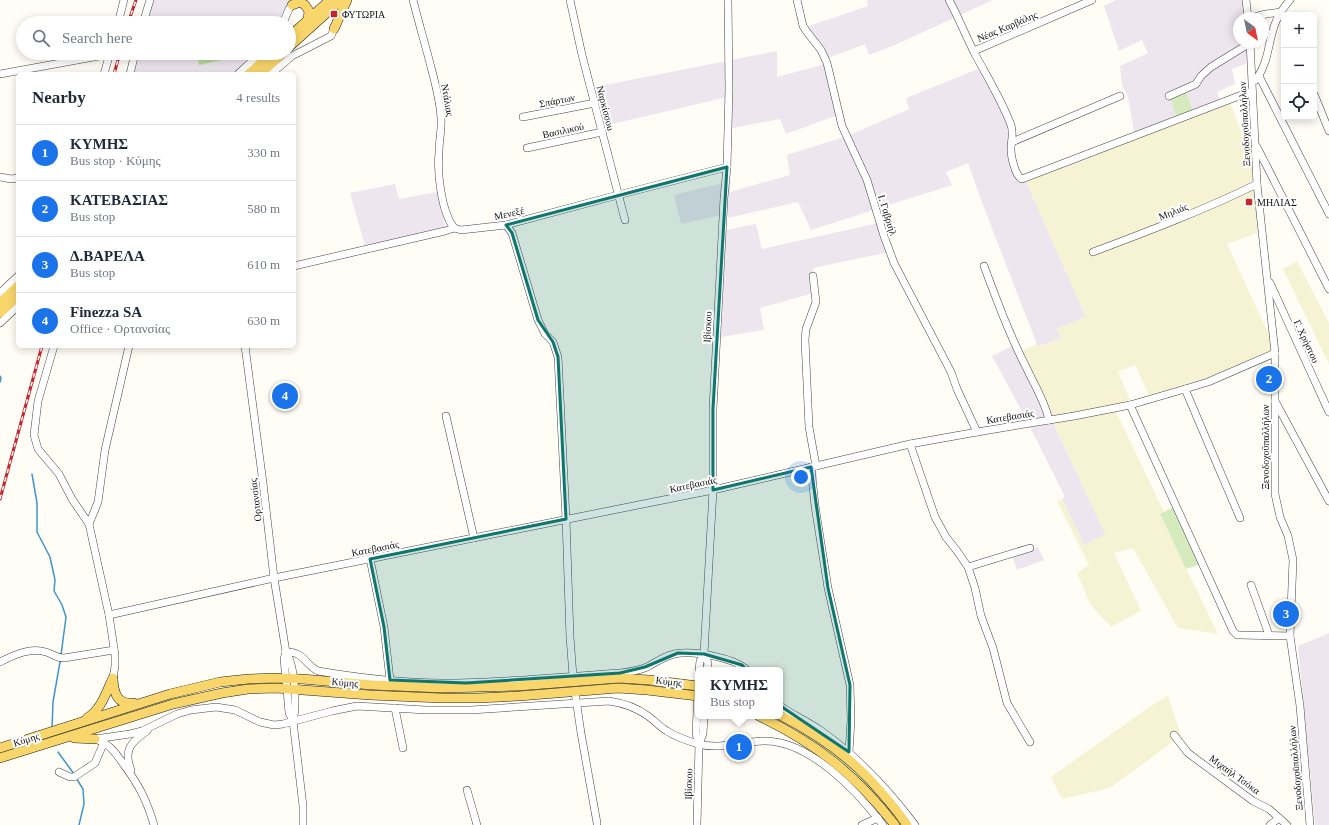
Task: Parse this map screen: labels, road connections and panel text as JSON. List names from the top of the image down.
{
  "streets": {
    "main road": ["Κύμης"],
    "street": [
      "Νέας Καρβάλης",
      "Ντάλιας",
      "Σπάρτων",
      "Ναρκίσσου",
      "Ξενοδοχοϋπαλλήλων",
      "Βασιλικού",
      "Μηλιάς",
      "Μενεξέ",
      "Ι. Γαβριήλ",
      "Ιβίσκου",
      "Γ. Χρήστου",
      "Κατεβασιάς",
      "Ορτανσίας",
      "Μιχαήλ Τσόκα"
    ]
  },
  "crossings": [
    ["Ντάλιας", "Μενεξέ"],
    ["Σπάρτων", "Ναρκίσσου"],
    ["Ναρκίσσου", "Βασιλικού"],
    ["Ναρκίσσου", "Μενεξέ"],
    ["Ξενοδοχοϋπαλλήλων", "Μηλιάς"],
    ["Ξενοδοχοϋπαλλήλων", "Γ. Χρήστου"],
    ["Ξενοδοχοϋπαλλήλων", "Κατεβασιάς"],
    ["Μενεξέ", "Ιβίσκου"],
    ["Ι. Γαβριήλ", "Κατεβασιάς"],
    ["Ιβίσκου", "Κατεβασιάς"],
    ["Κατεβασιάς", "Ορτανσίας"],
    ["Ορτανσίας", "Κύμης"]
  ],
  "places": {
    "transit": ["ΦΥΤΩΡΙΑ", "ΜΗΛΙΑΣ"]
  },
  "north": "bottom right",
  "page": {
    "map_buttons": ["+", "−"],
    "search": "Search here",
    "heading": ["Nearby", "4 results"],
    "list": [
      {
        "mark": "1",
        "name": "ΚΥΜΗΣ",
        "note": "Bus stop · Κύμης",
        "value": "330 m"
      },
      {
        "mark": "2",
        "name": "ΚΑΤΕΒΑΣΙΑΣ",
        "note": "Bus stop",
        "value": "580 m"
      },
      {
        "mark": "3",
        "name": "Δ.ΒΑΡΕΛΑ",
        "note": "Bus stop",
        "value": "610 m"
      },
      {
        "mark": "4",
        "name": "Finezza SA",
        "note": "Office · Ορτανσίας",
        "value": "630 m"
      }
    ],
    "pins": [
      "2",
      "4",
      "3",
      "1"
    ],
    "popup": ["ΚΥΜΗΣ", "Bus stop"]
  }
}
